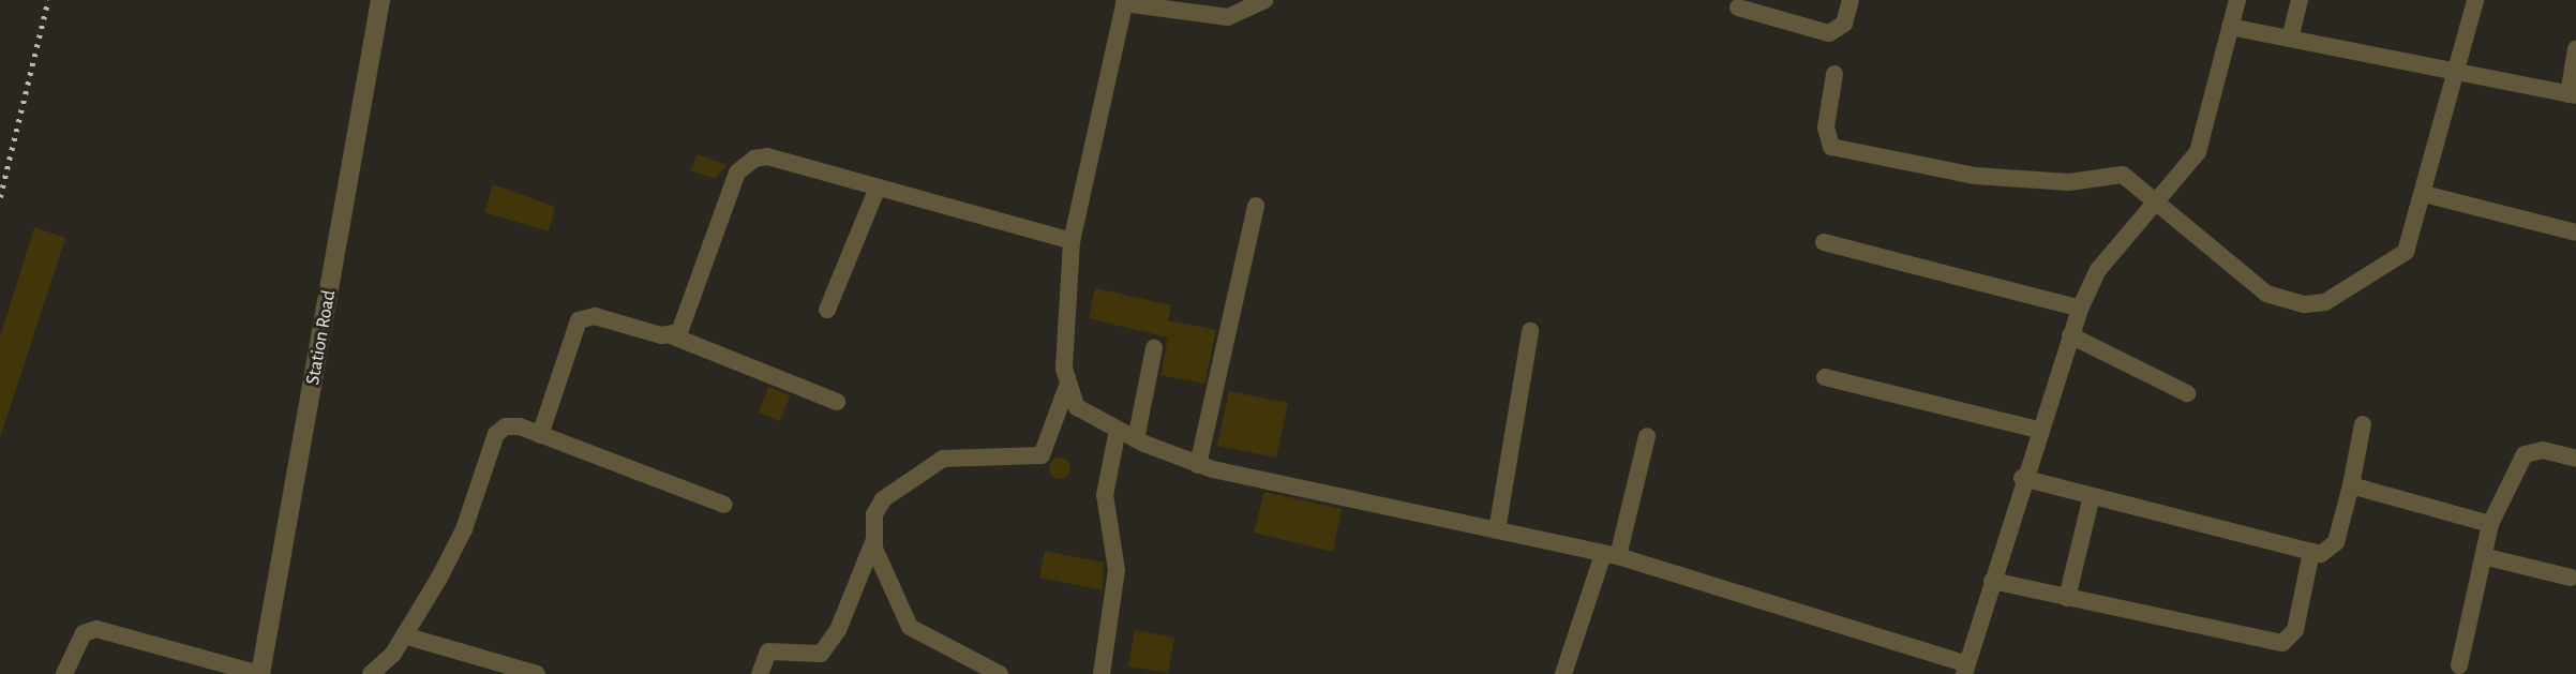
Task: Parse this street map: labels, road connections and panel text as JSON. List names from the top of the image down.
{
  "streets": {
    "street": ["Station Road"]
  }
}
